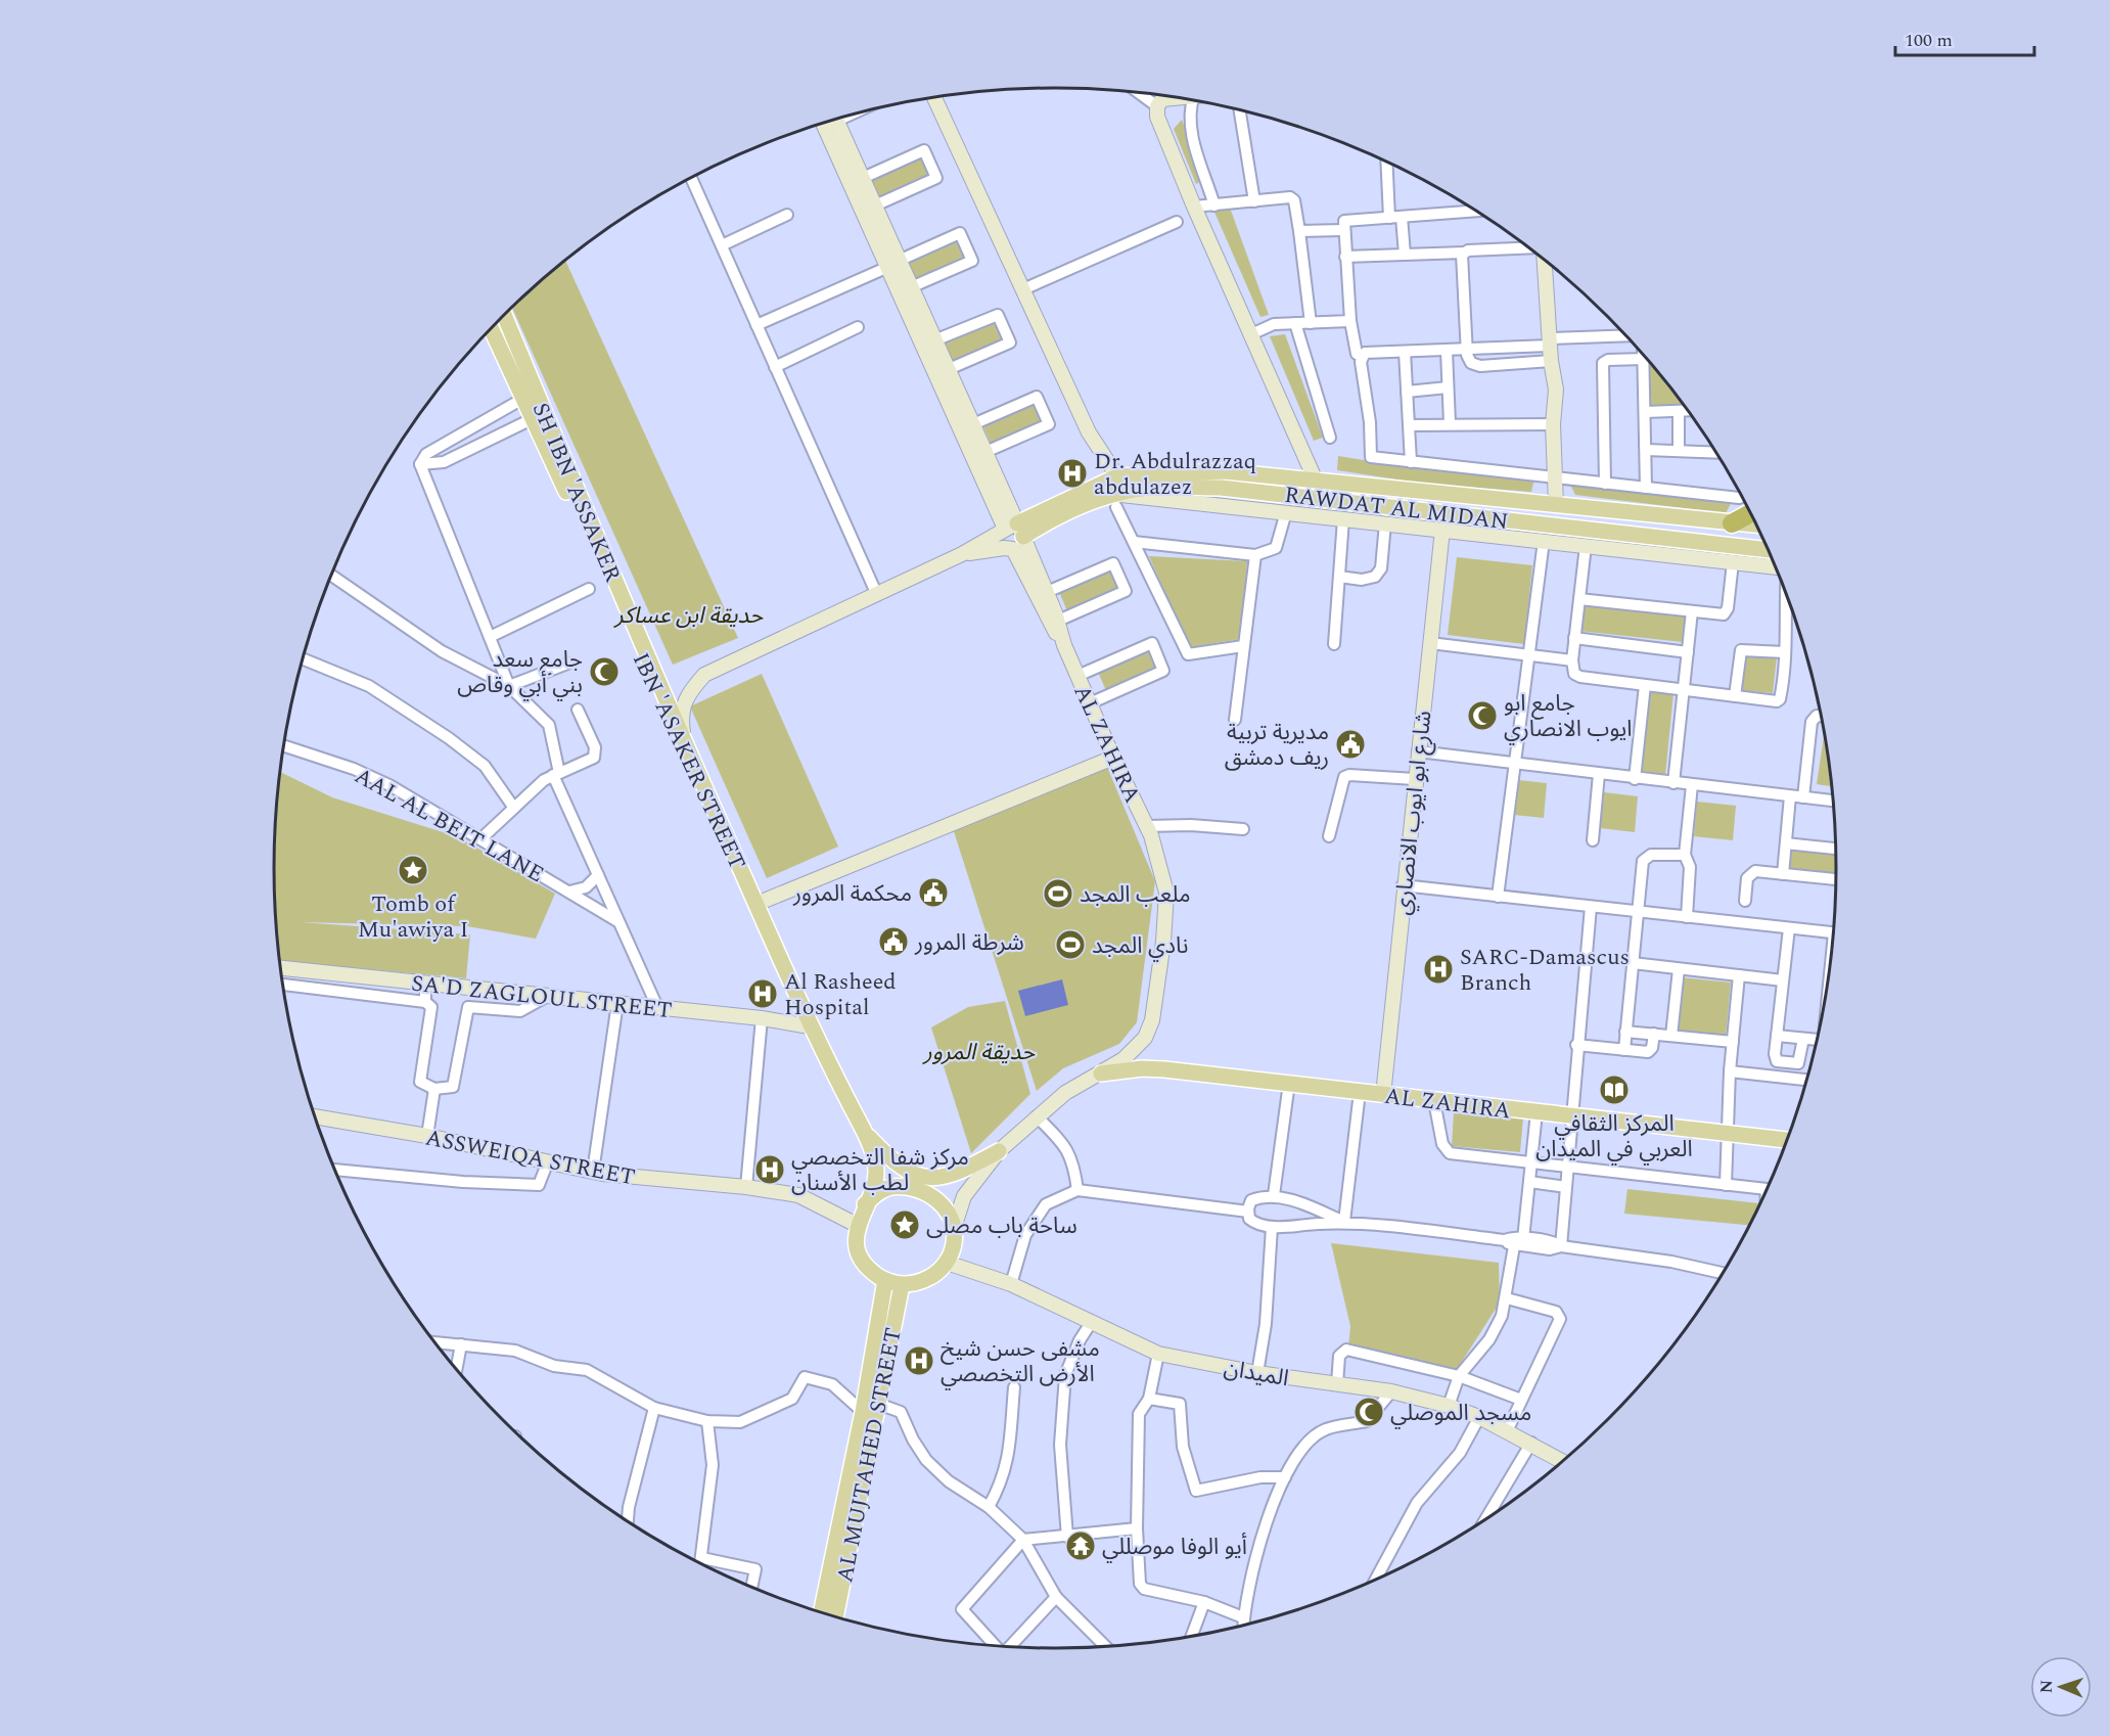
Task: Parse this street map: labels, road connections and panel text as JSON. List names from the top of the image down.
{
  "streets": {
    "main road": [
      "SH IBN 'ASSAKER",
      "RAWDAT AL MIDAN",
      "AL ZAHIRA",
      "IBN 'ASAKER STREET",
      "شارع ابو ايوب الانصاري",
      "SA'D ZAGLOUL STREET",
      "ASSWEIQA STREET",
      "الميدان",
      "AL MUJTAHED STREET"
    ],
    "street": ["AAL AL BEIT LANE"]
  },
  "crossings": [
    ["SH IBN 'ASSAKER", "IBN 'ASAKER STREET"],
    ["RAWDAT AL MIDAN", "AL ZAHIRA"],
    ["AL ZAHIRA", "IBN 'ASAKER STREET"],
    ["AL ZAHIRA", "شارع ابو ايوب الانصاري"],
    ["AL ZAHIRA", "ASSWEIQA STREET"],
    ["AL ZAHIRA", "الميدان"],
    ["AL ZAHIRA", "AL MUJTAHED STREET"],
    ["IBN 'ASAKER STREET", "SA'D ZAGLOUL STREET"],
    ["IBN 'ASAKER STREET", "ASSWEIQA STREET"],
    ["IBN 'ASAKER STREET", "الميدان"],
    ["IBN 'ASAKER STREET", "AL MUJTAHED STREET"],
    ["ASSWEIQA STREET", "الميدان"],
    ["ASSWEIQA STREET", "AL MUJTAHED STREET"],
    ["الميدان", "AL MUJTAHED STREET"]
  ],
  "parks": ["حديقة ابن عساكر", "حديقة المرور"],
  "places": {
    "hospital": [
      "Dr. Abdulrazzaq abdulazez",
      "SARC-Damascus Branch",
      "Al Rasheed Hospital",
      "مركز شفا التخصصي لطب الأسنان",
      "مشفى حسن شيخ الأرض التخصصي"
    ],
    "mosque": ["جامع سعد بني أبي وقاص", "جامع ابو ايوب الانصاري", "مسجد الموصلي"],
    "public building": ["مديرية تربية ريف دمشق", "محكمة المرور", "شرطة المرور"],
    "place": ["Tomb of Mu'awiya I", "ساحة باب مصلى"],
    "sports": ["ملعب المجد", "نادي المجد"],
    "library": ["المركز الثقافي العربي في الميدان"],
    "temple": ["أيو الوفا موصللي"]
  },
  "scale_bar": "100 m",
  "north": "left"
}
